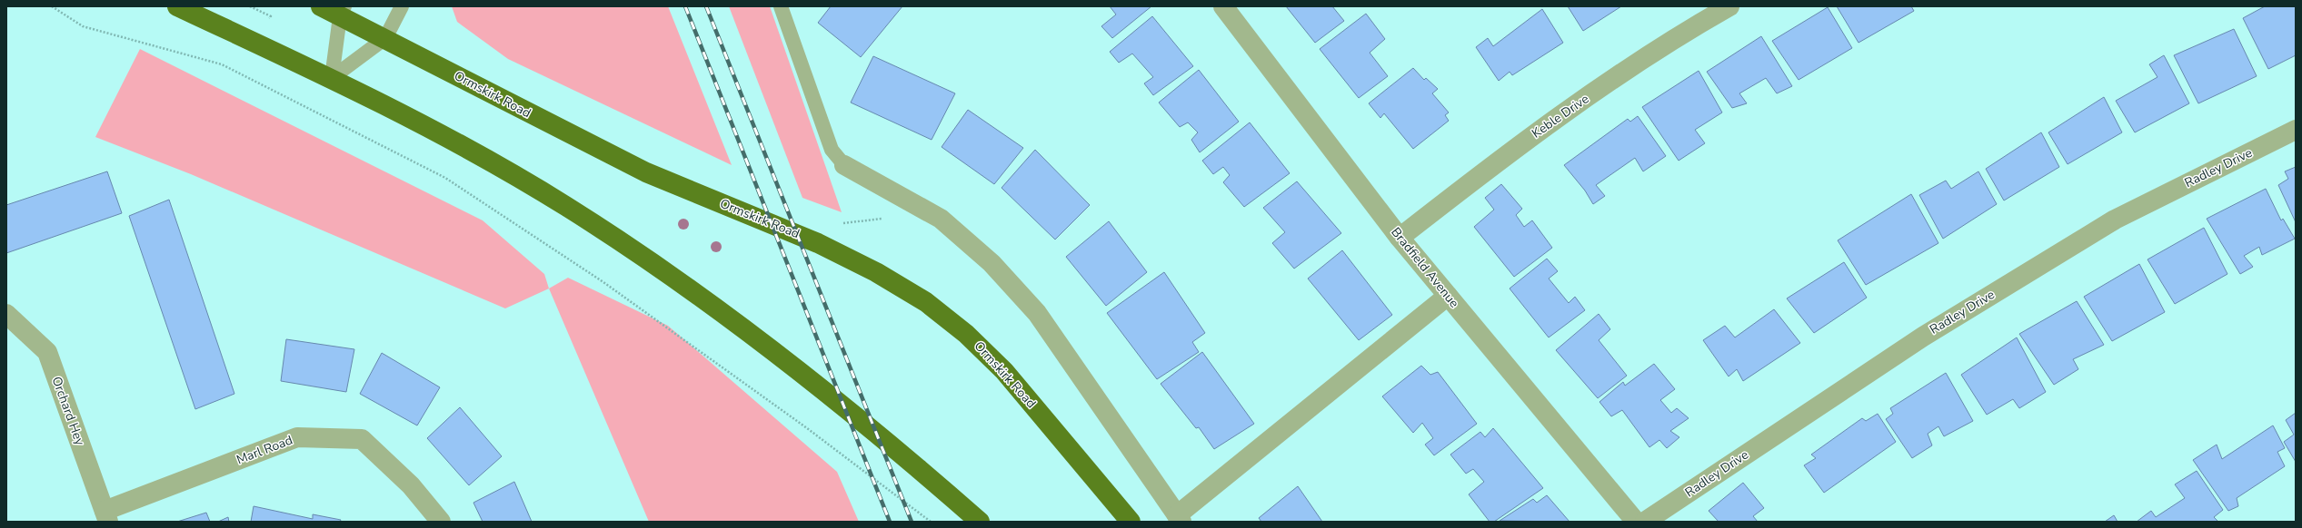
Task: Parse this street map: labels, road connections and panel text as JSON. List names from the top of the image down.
{
  "streets": {
    "highway": ["Ormskirk Road"],
    "street": [
      "Keble Drive",
      "Radley Drive",
      "Bradfield Avenue",
      "Orchard Hey",
      "Marl Road"
    ]
  },
  "crossings": [
    ["Keble Drive", "Bradfield Avenue"],
    ["Orchard Hey", "Marl Road"]
  ]
}
